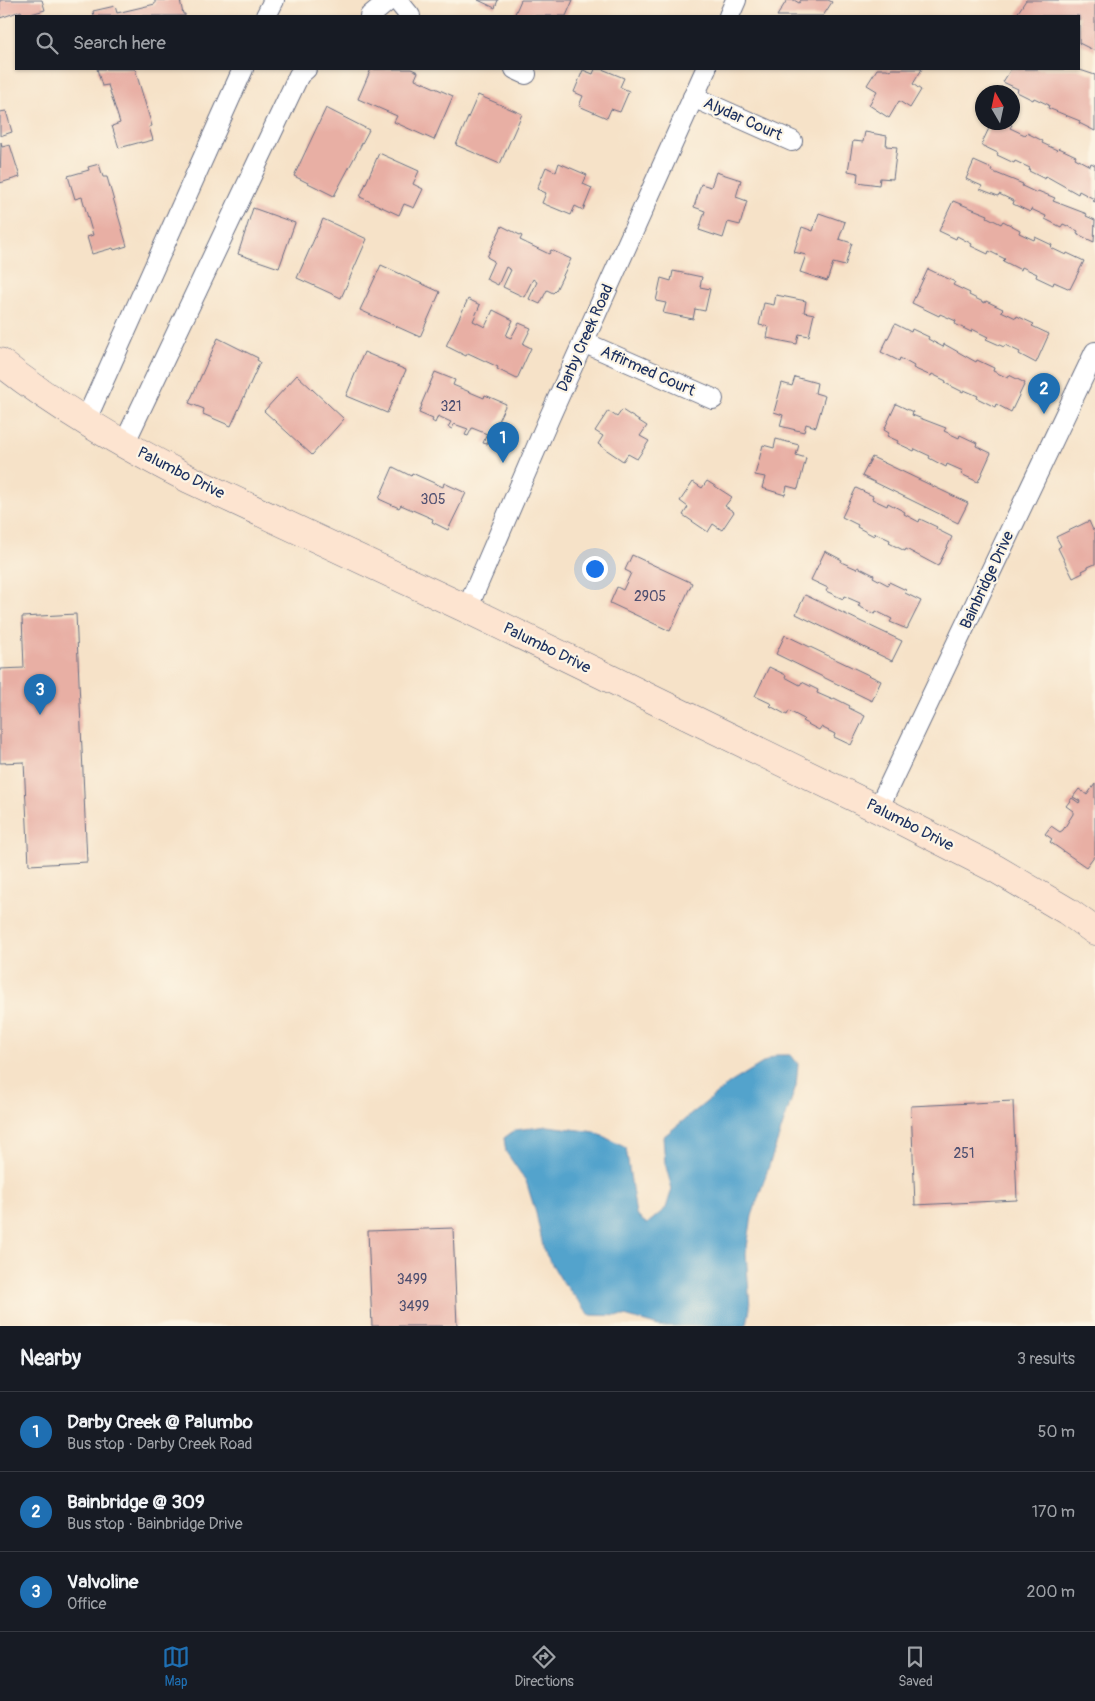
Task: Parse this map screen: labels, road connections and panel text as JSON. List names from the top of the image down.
{
  "streets": {
    "street": [
      "Alydar Court",
      "Darby Creek Road",
      "Affirmed Court",
      "Palumbo Drive",
      "Bainbridge Drive"
    ]
  },
  "crossings": [
    ["Alydar Court", "Darby Creek Road"],
    ["Darby Creek Road", "Affirmed Court"],
    ["Darby Creek Road", "Palumbo Drive"],
    ["Palumbo Drive", "Bainbridge Drive"]
  ],
  "house_numbers": [
    "321",
    "305",
    "2905",
    "251",
    "3499",
    "3499"
  ],
  "north": "top",
  "page": {
    "search": "Search here",
    "pins": ["2", "1", "3"],
    "heading": ["Nearby", "3 results"],
    "list": [
      {
        "mark": "1",
        "name": "Darby Creek @ Palumbo",
        "note": "Bus stop · Darby Creek Road",
        "value": "50 m"
      },
      {
        "mark": "2",
        "name": "Bainbridge @ 309",
        "note": "Bus stop · Bainbridge Drive",
        "value": "170 m"
      },
      {
        "mark": "3",
        "name": "Valvoline",
        "note": "Office",
        "value": "200 m"
      }
    ],
    "nav": ["Map", "Directions", "Saved"]
  }
}
